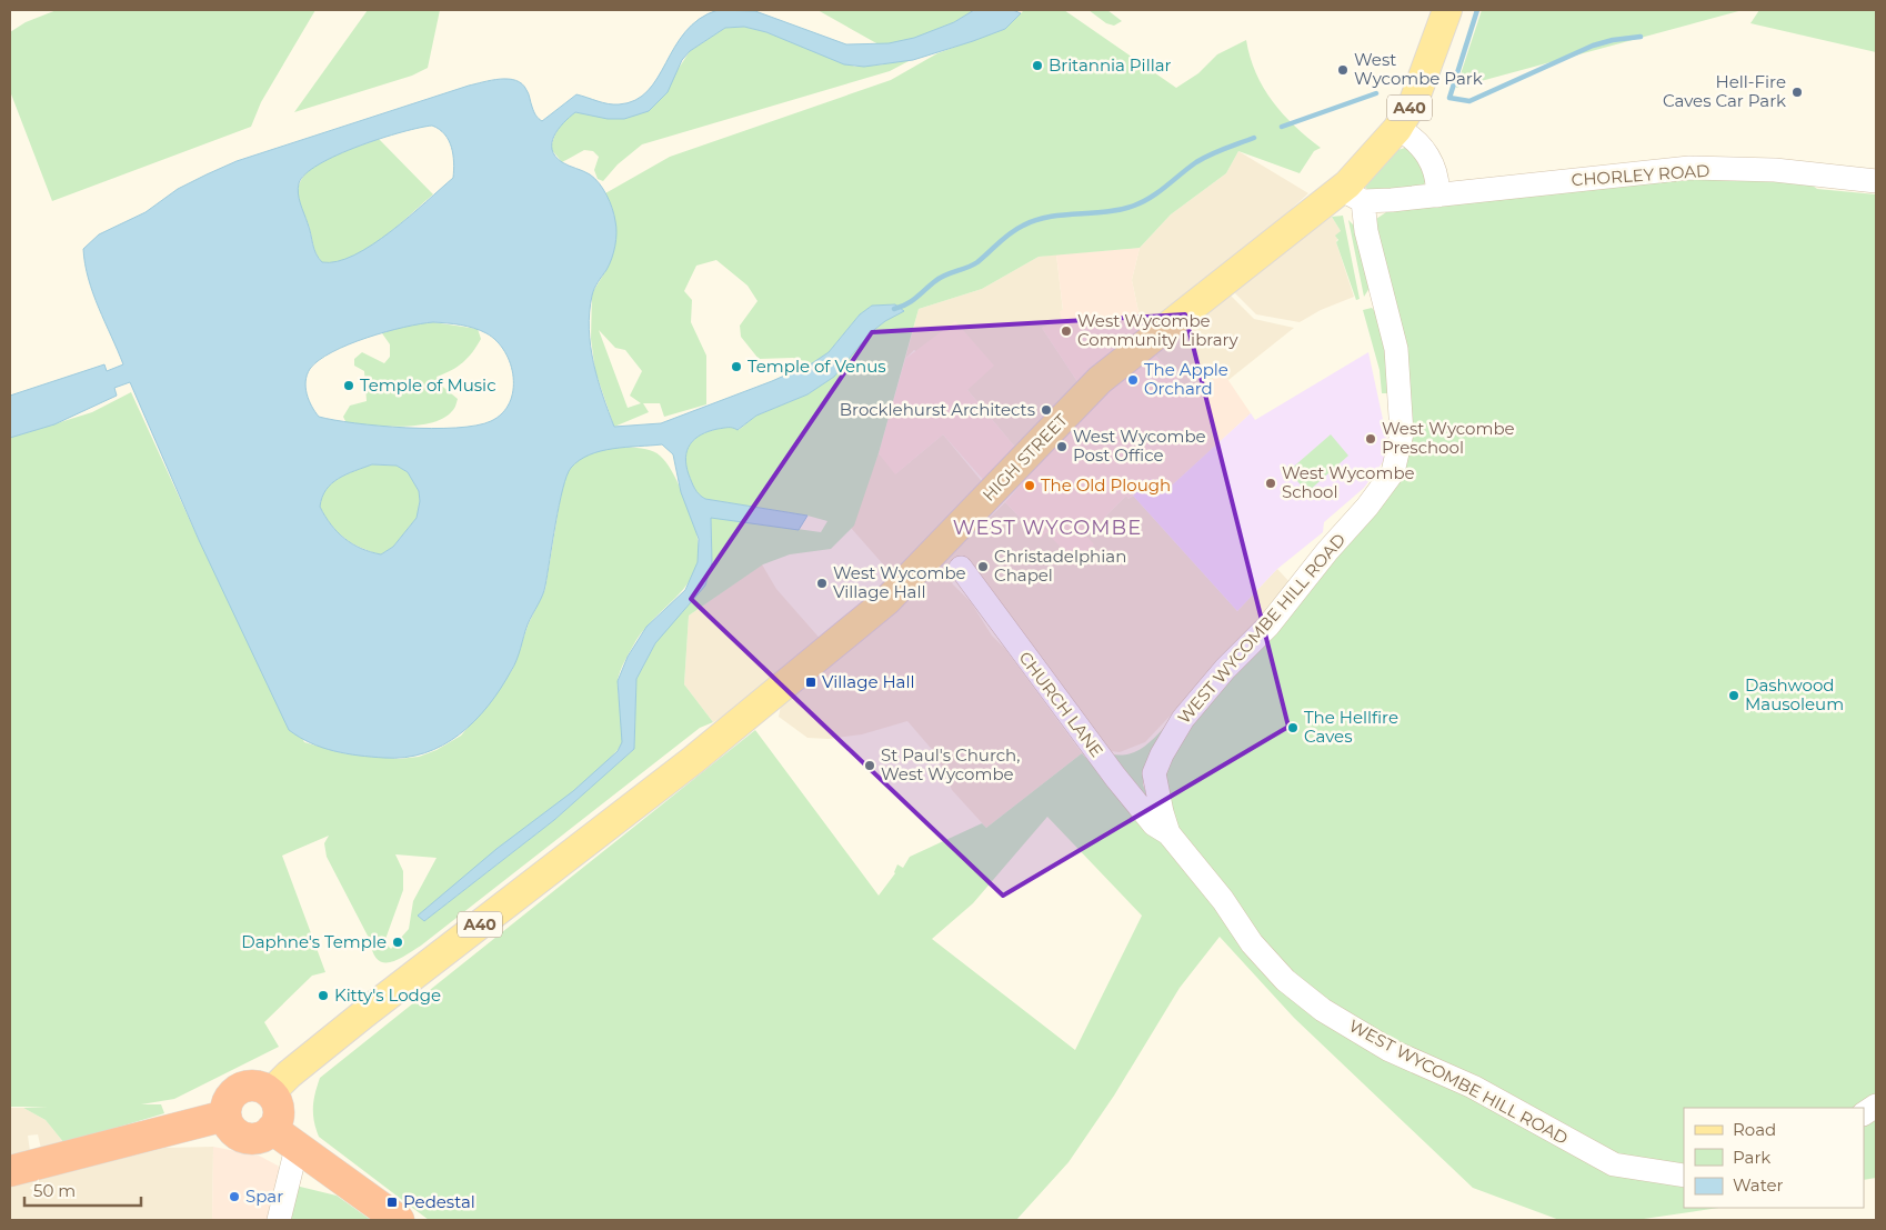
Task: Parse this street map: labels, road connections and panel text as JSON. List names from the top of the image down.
{
  "streets": {
    "main road": ["A40", "HIGH STREET"],
    "street": ["CHORLEY ROAD", "WEST WYCOMBE HILL ROAD", "CHURCH LANE"]
  },
  "crossings": [
    ["A40", "CHORLEY ROAD"],
    ["A40", "HIGH STREET"],
    ["A40", "WEST WYCOMBE HILL ROAD"],
    ["CHORLEY ROAD", "HIGH STREET"],
    ["CHORLEY ROAD", "WEST WYCOMBE HILL ROAD"],
    ["HIGH STREET", "WEST WYCOMBE HILL ROAD"],
    ["HIGH STREET", "CHURCH LANE"],
    ["WEST WYCOMBE HILL ROAD", "CHURCH LANE"]
  ],
  "districts": ["WEST WYCOMBE"],
  "places": {
    "other": [
      "Britannia Pillar",
      "West Wycombe Park",
      "Hell-Fire Caves Car Park",
      "West Wycombe Community Library",
      "Temple of Venus",
      "The Apple Orchard",
      "Temple of Music",
      "Brocklehurst Architects",
      "West Wycombe Preschool",
      "West Wycombe Post Office",
      "West Wycombe School",
      "The Old Plough",
      "Christadelphian Chapel",
      "West Wycombe Village Hall",
      "Dashwood Mausoleum",
      "The Hellfire Caves",
      "St Paul's Church, West Wycombe",
      "Daphne's Temple",
      "Kitty's Lodge",
      "Spar"
    ],
    "transit": ["Village Hall", "Pedestal"]
  },
  "legend": ["Road", "Park", "Water"],
  "scale_bar": "50 m"
}
